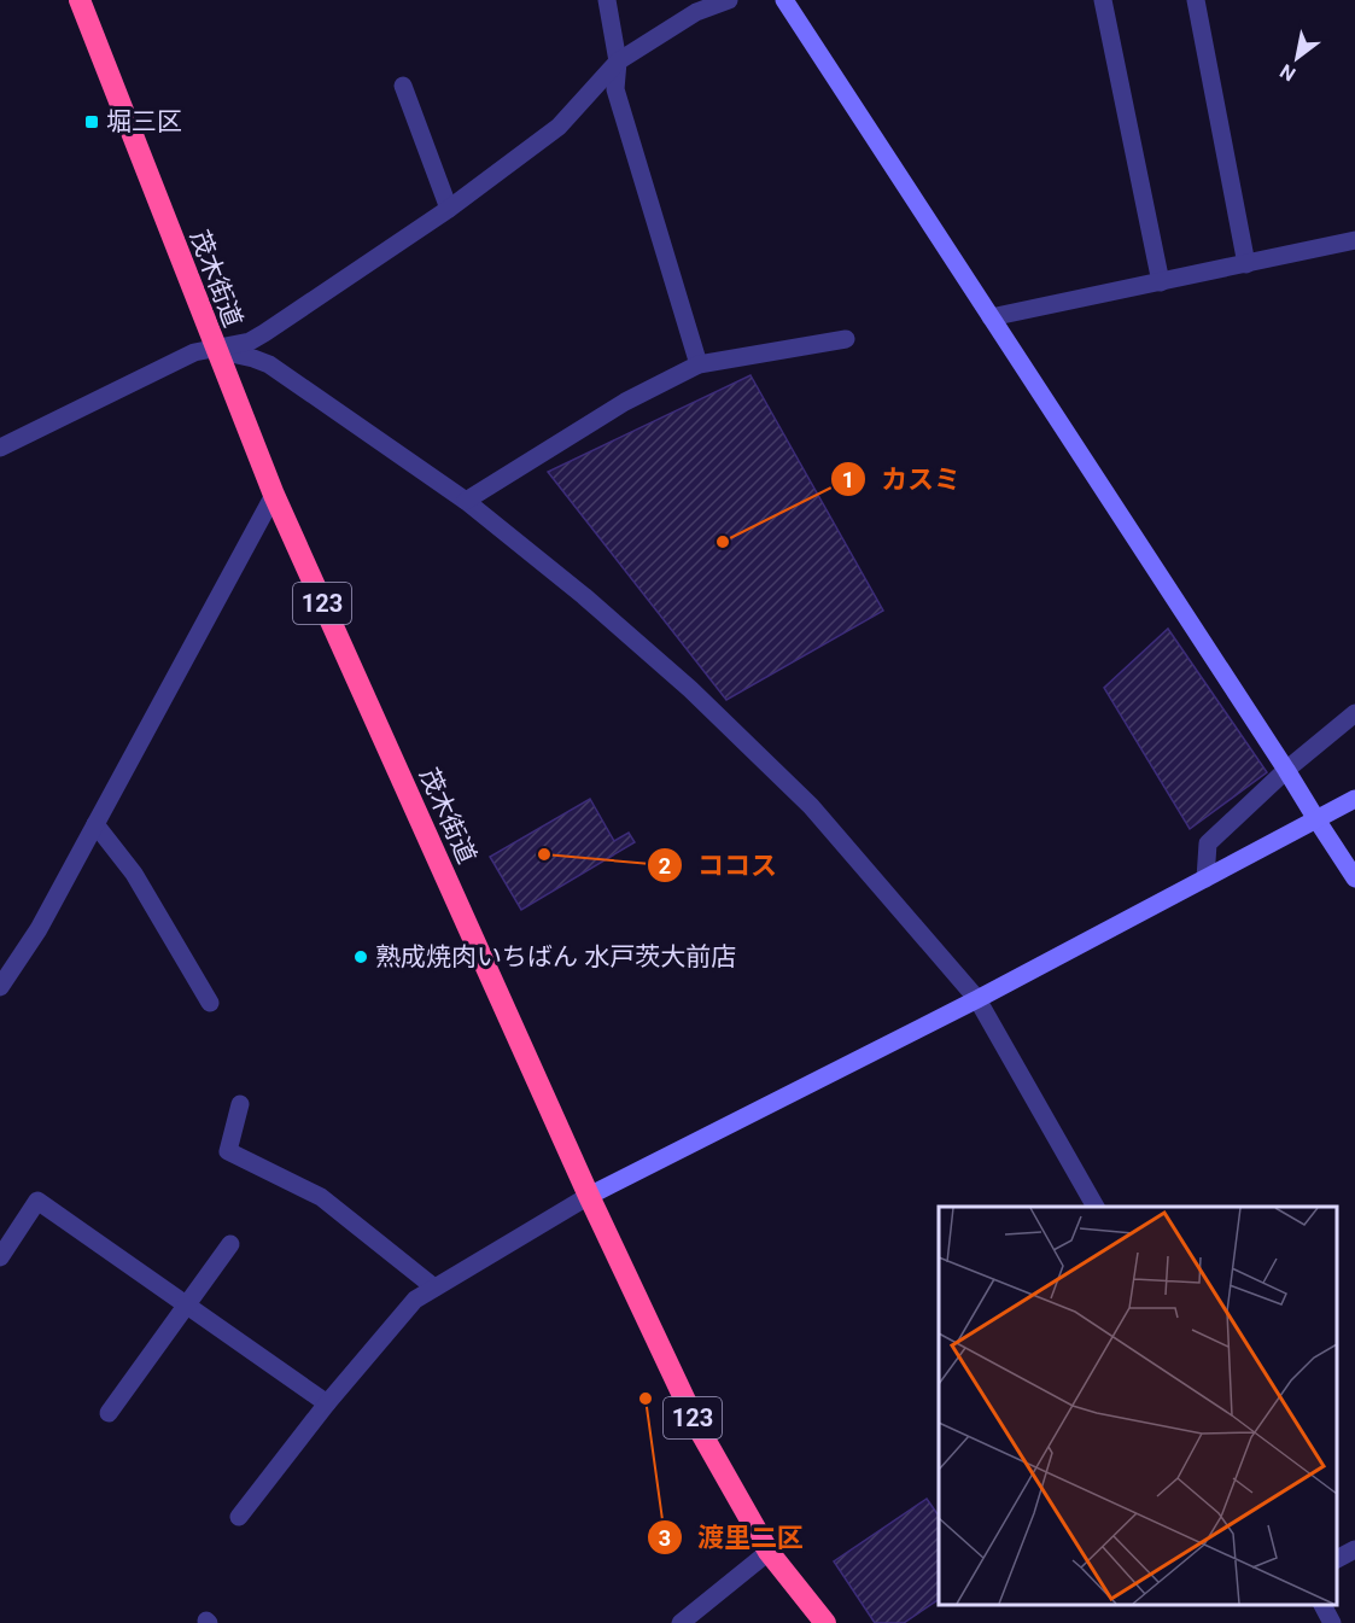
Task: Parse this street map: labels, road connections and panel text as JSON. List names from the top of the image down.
{
  "streets": {
    "highway": ["茂木街道", "123"]
  },
  "places": {
    "transit": ["堀三区"],
    "other": [
      "カスミ",
      "ココス",
      "熟成焼肉いちばん 水戸茨大前店",
      "渡里二区"
    ]
  },
  "north": "bottom left"
}
